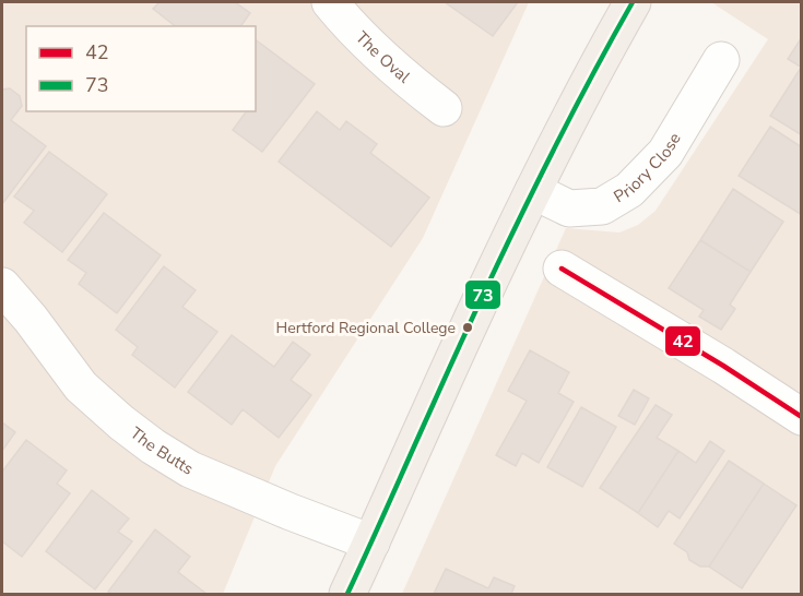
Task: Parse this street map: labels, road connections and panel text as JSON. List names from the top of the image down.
{
  "streets": {
    "street": ["The Oval", "Priory Close", "The Butts"]
  },
  "places": ["Hertford Regional College"],
  "lines": ["transit line 73", "transit line 42"],
  "legend": ["42", "73"]
}
